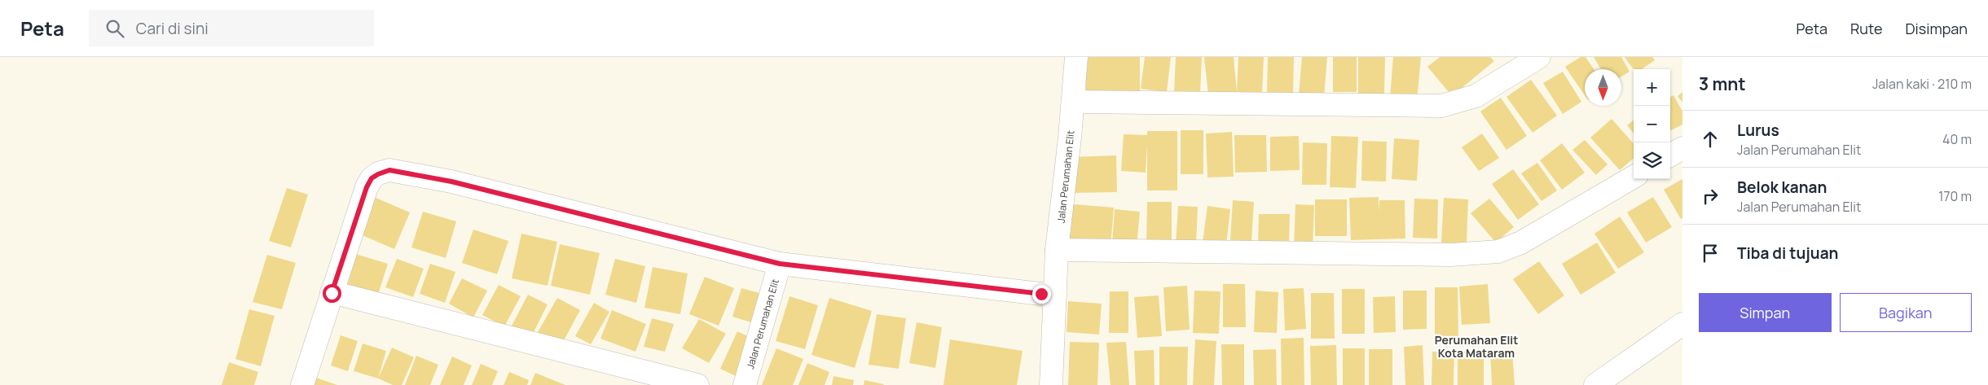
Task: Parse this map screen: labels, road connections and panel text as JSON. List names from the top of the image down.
{
  "streets": {
    "street": ["Jalan Perumahan Elit"]
  },
  "districts": ["Perumahan Elit Kota Mataram"],
  "north": "bottom",
  "page": {
    "header": "Peta",
    "search": "Cari di sini",
    "nav": ["Peta", "Rute", "Disimpan"],
    "heading": ["3 mnt", "Jalan kaki · 210 m"],
    "map_buttons": ["+", "−"],
    "list": [
      ["Lurus", "Jalan Perumahan Elit", "40 m"],
      ["Belok kanan", "Jalan Perumahan Elit", "170 m"],
      "Tiba di tujuan"
    ],
    "buttons": ["Simpan", "Bagikan"]
  }
}
